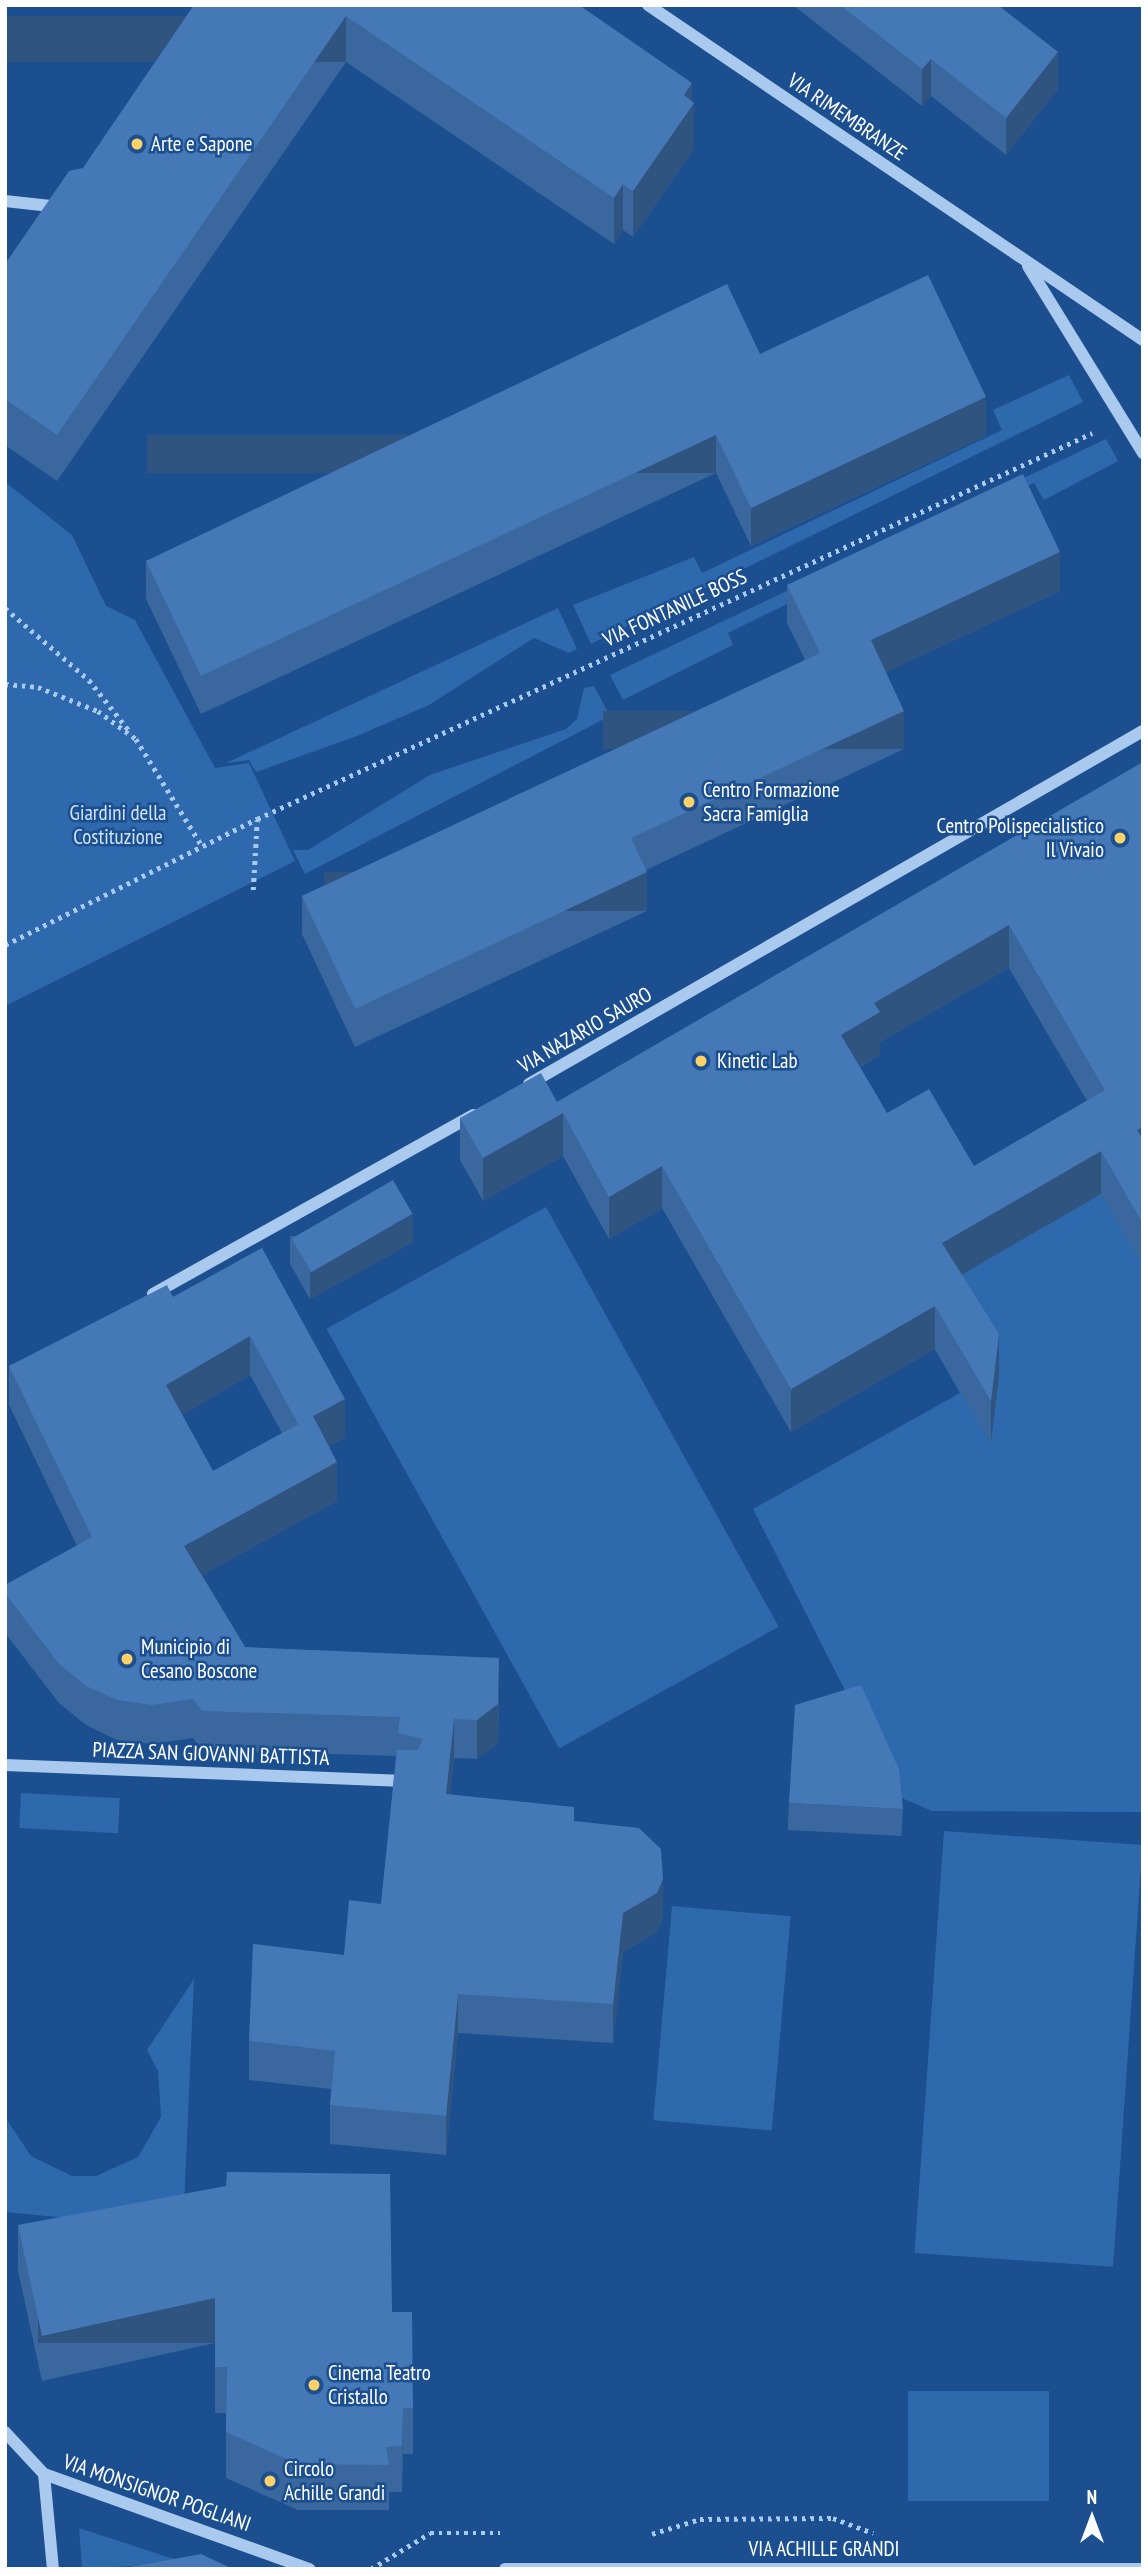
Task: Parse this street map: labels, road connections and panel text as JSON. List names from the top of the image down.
{
  "streets": {
    "street": [
      "VIA RIMEMBRANZE",
      "VIA NAZARIO SAURO",
      "PIAZZA SAN GIOVANNI BATTISTA",
      "VIA MONSIGNOR POGLIANI",
      "VIA ACHILLE GRANDI"
    ],
    "path": ["VIA FONTANILE BOSS"]
  },
  "parks": ["Giardini della Costituzione"],
  "places": [
    "Arte e Sapone",
    "Centro Formazione Sacra Famiglia",
    "Centro Polispecialistico Il Vivaio",
    "Kinetic Lab",
    "Municipio di Cesano Boscone",
    "Cinema Teatro Cristallo",
    "Circolo Achille Grandi"
  ],
  "north": "top"
}
